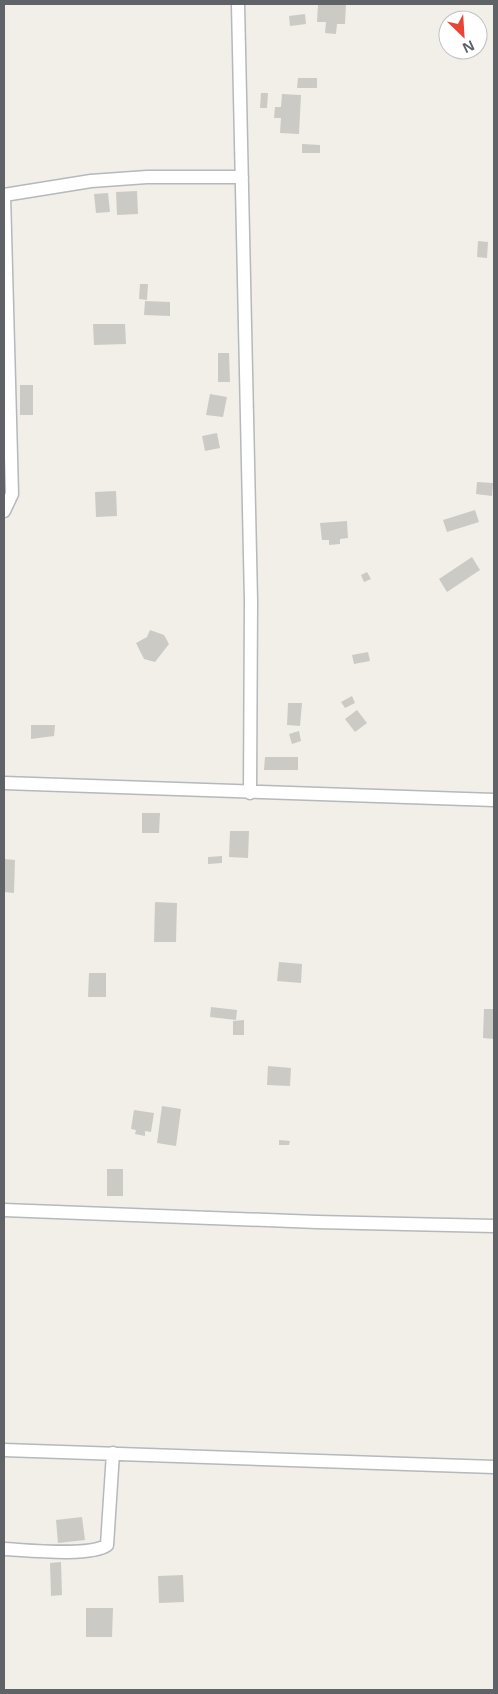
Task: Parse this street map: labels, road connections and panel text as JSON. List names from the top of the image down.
{
  "north": "bottom right"
}
